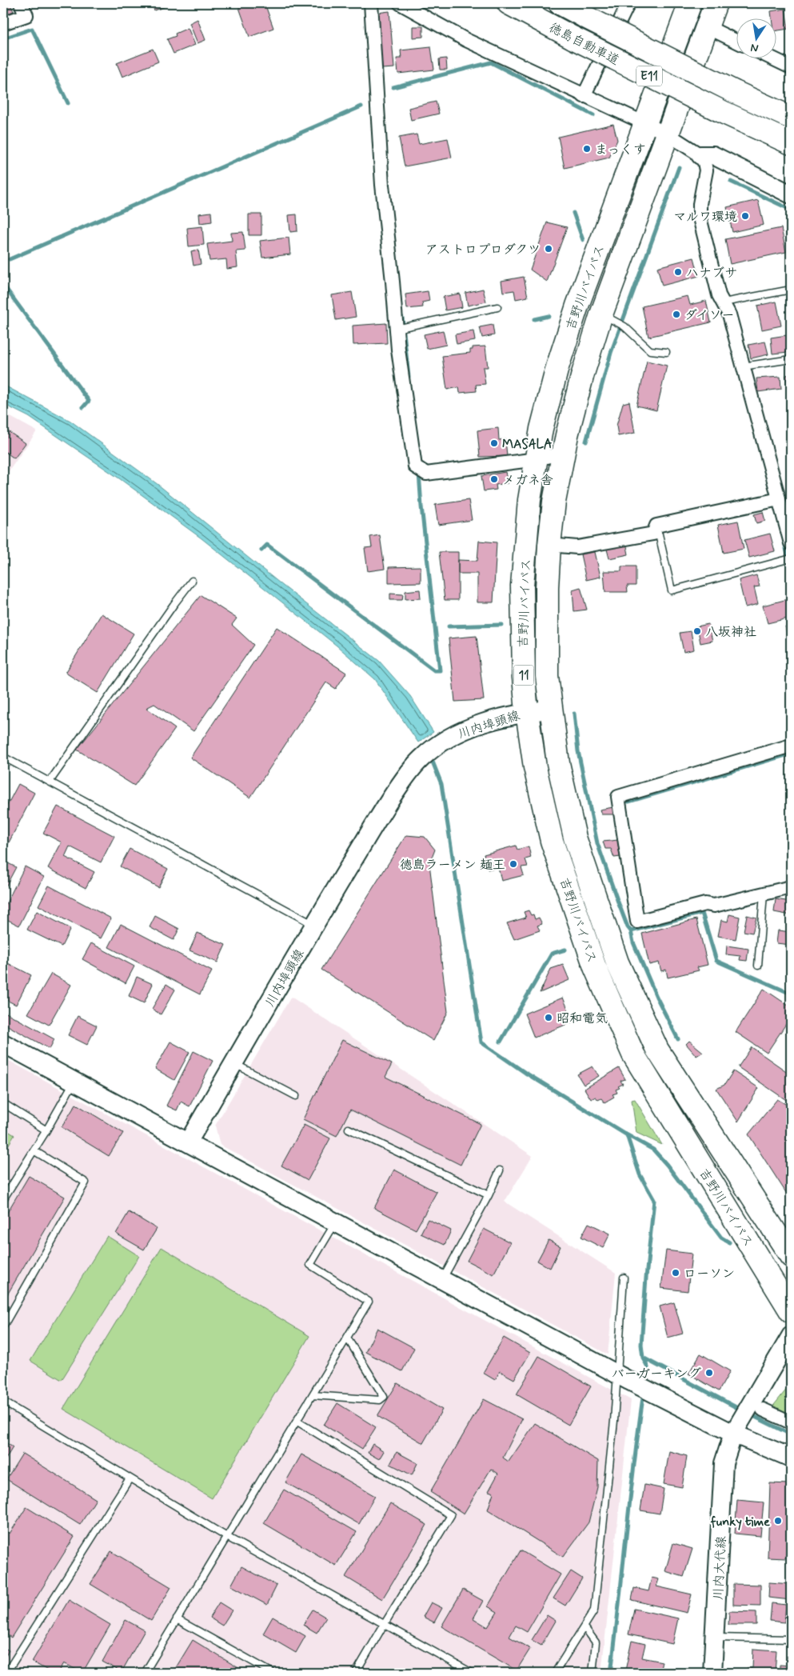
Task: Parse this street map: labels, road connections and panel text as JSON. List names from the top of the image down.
{
  "streets": {
    "highway": [
      "徳島自動車道",
      "E11",
      "吉野川バイパス",
      "11"
    ],
    "main road": ["川内埠頭線", "川内大代線"]
  },
  "crossings": [
    ["吉野川バイパス", "川内埠頭線"]
  ],
  "places": [
    "まっくす",
    "マルワ環境",
    "アストロプロダクツ",
    "ハナブサ",
    "ダイソー",
    "MASALA",
    "メガネ舎",
    "八坂神社",
    "徳島ラーメン 麺王",
    "昭和電気",
    "ローソン",
    "バーガーキング",
    "funky time"
  ],
  "north": "bottom"
}
